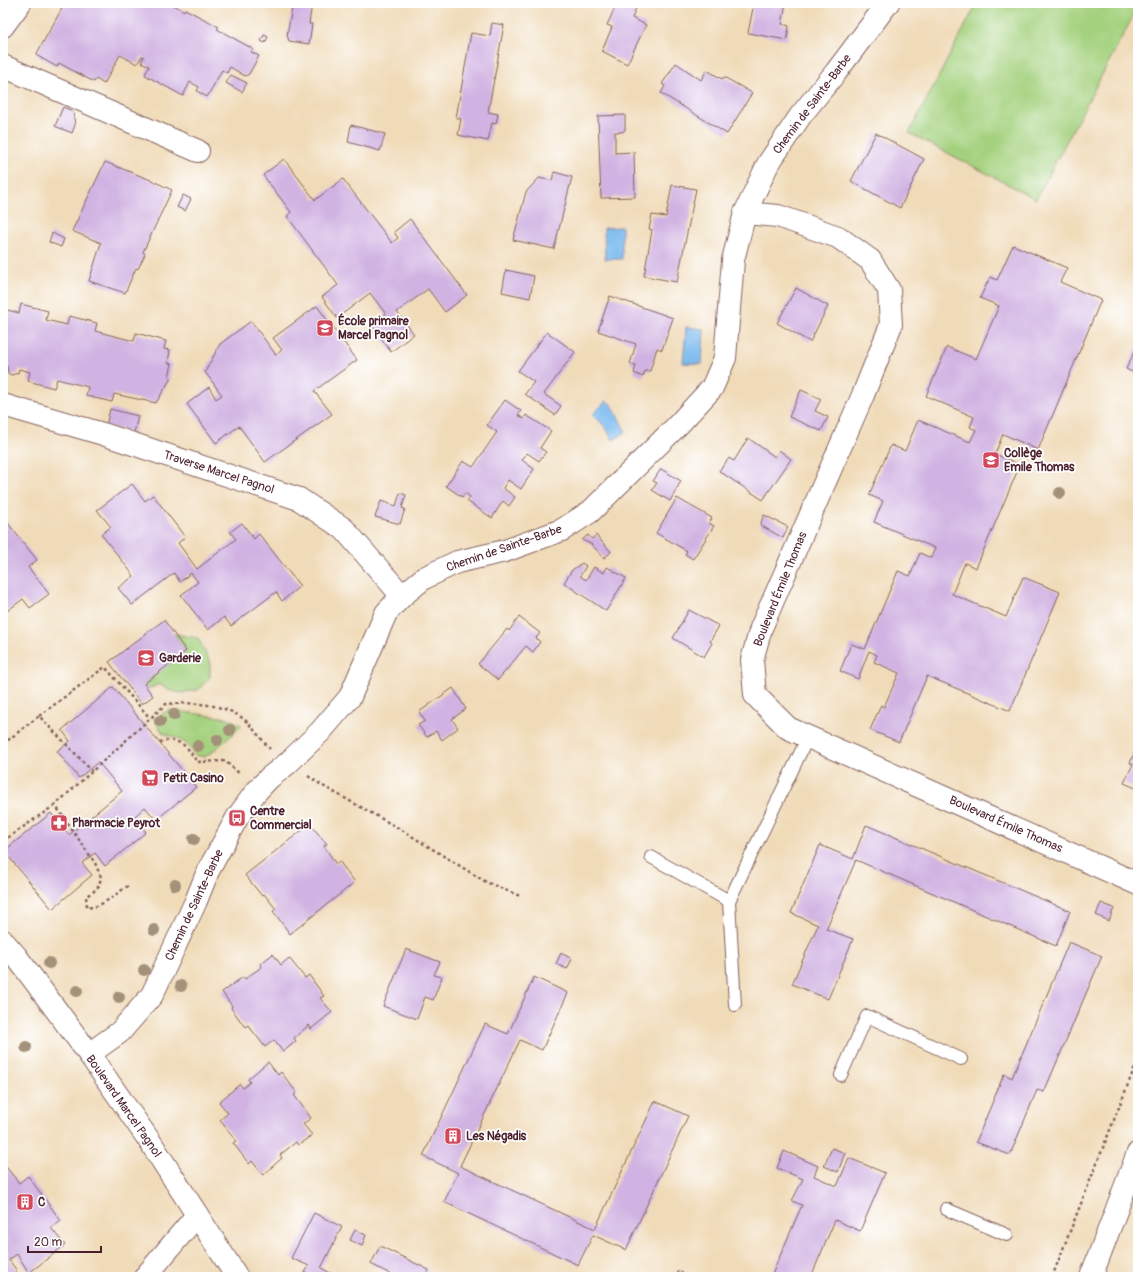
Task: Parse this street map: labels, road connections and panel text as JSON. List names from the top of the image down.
{
  "streets": {
    "street": [
      "Chemin de Sainte-Barbe",
      "Traverse Marcel Pagnol",
      "Boulevard Émile Thomas",
      "Boulevard Marcel Pagnol"
    ]
  },
  "crossings": [
    ["Chemin de Sainte-Barbe", "Traverse Marcel Pagnol"],
    ["Chemin de Sainte-Barbe", "Boulevard Émile Thomas"],
    ["Chemin de Sainte-Barbe", "Boulevard Marcel Pagnol"]
  ],
  "places": {
    "school or university": ["École primaire Marcel Pagnol", "Collège Emile Thomas", "Garderie"],
    "supermarket": ["Petit Casino"],
    "bus stop": ["Centre Commercial"],
    "pharmacy": ["Pharmacie Peyrot"],
    "building": ["Les Négadis", "C"]
  },
  "scale_bar": "20 m"
}
